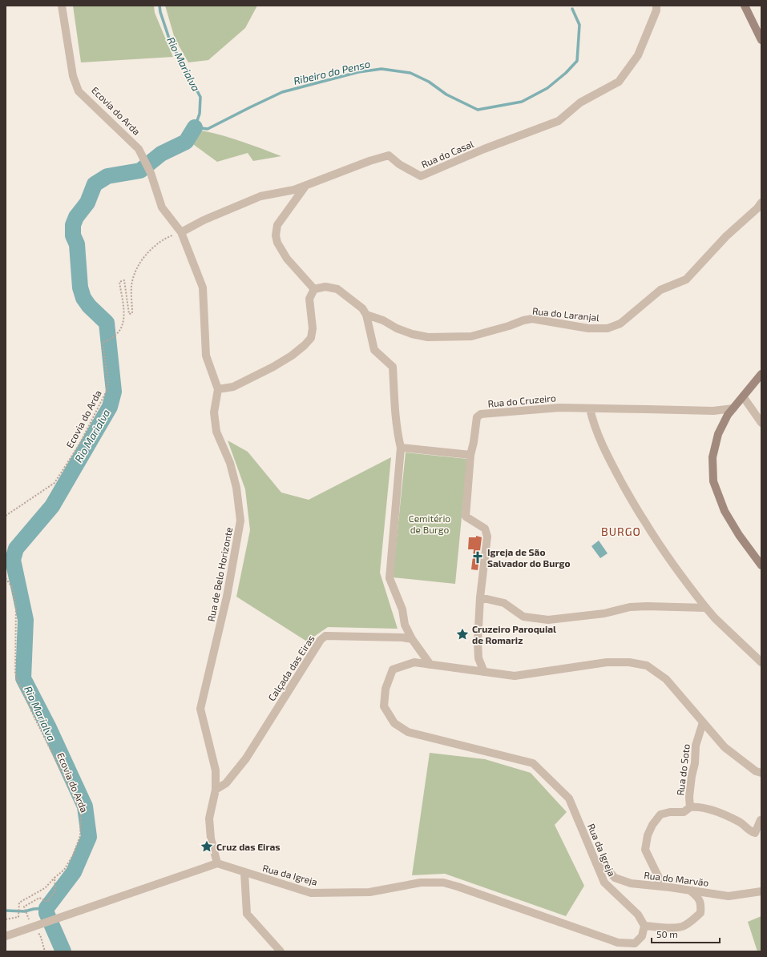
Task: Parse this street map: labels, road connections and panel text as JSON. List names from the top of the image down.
{
  "streets": {
    "street": [
      "Rua do Casal",
      "Rua do Laranjal",
      "Rua do Cruzeiro",
      "Rua de Belo Horizonte",
      "Calçada das Eiras",
      "Rua do Soto",
      "Rua da Igreja",
      "Rua do Marvão"
    ],
    "path": ["Ecovia do Arda"]
  },
  "crossings": [
    ["Ecovia do Arda", "Rua do Casal"],
    ["Ecovia do Arda", "Rua de Belo Horizonte"],
    ["Rua do Casal", "Rua de Belo Horizonte"],
    ["Rua de Belo Horizonte", "Calçada das Eiras"],
    ["Rua de Belo Horizonte", "Rua da Igreja"],
    ["Rua do Soto", "Rua da Igreja"],
    ["Rua do Soto", "Rua do Marvão"],
    ["Rua da Igreja", "Rua do Marvão"]
  ],
  "districts": ["BURGO"],
  "water": ["Rio Marialva", "Ribeiro do Penso"],
  "parks": ["Cemitério de Burgo"],
  "places": {
    "church": ["Igreja de São Salvador do Burgo"],
    "place": ["Cruzeiro Paroquial de Romariz", "Cruz das Eiras"]
  },
  "scale_bar": "50 m"
}
